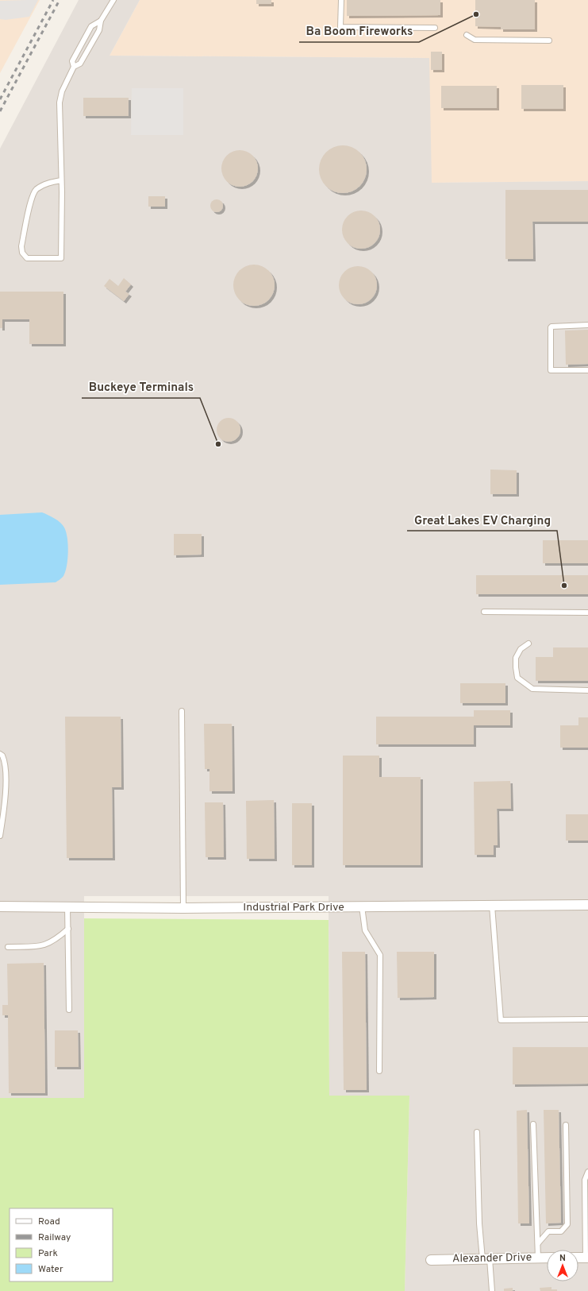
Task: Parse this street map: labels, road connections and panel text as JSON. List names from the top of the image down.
{
  "streets": {
    "street": ["Industrial Park Drive", "Alexander Drive"]
  },
  "places": ["Ba Boom Fireworks", "Buckeye Terminals", "Great Lakes EV Charging"],
  "legend": [
    "Road",
    "Railway",
    "Park",
    "Water"
  ],
  "north": "top"
}
